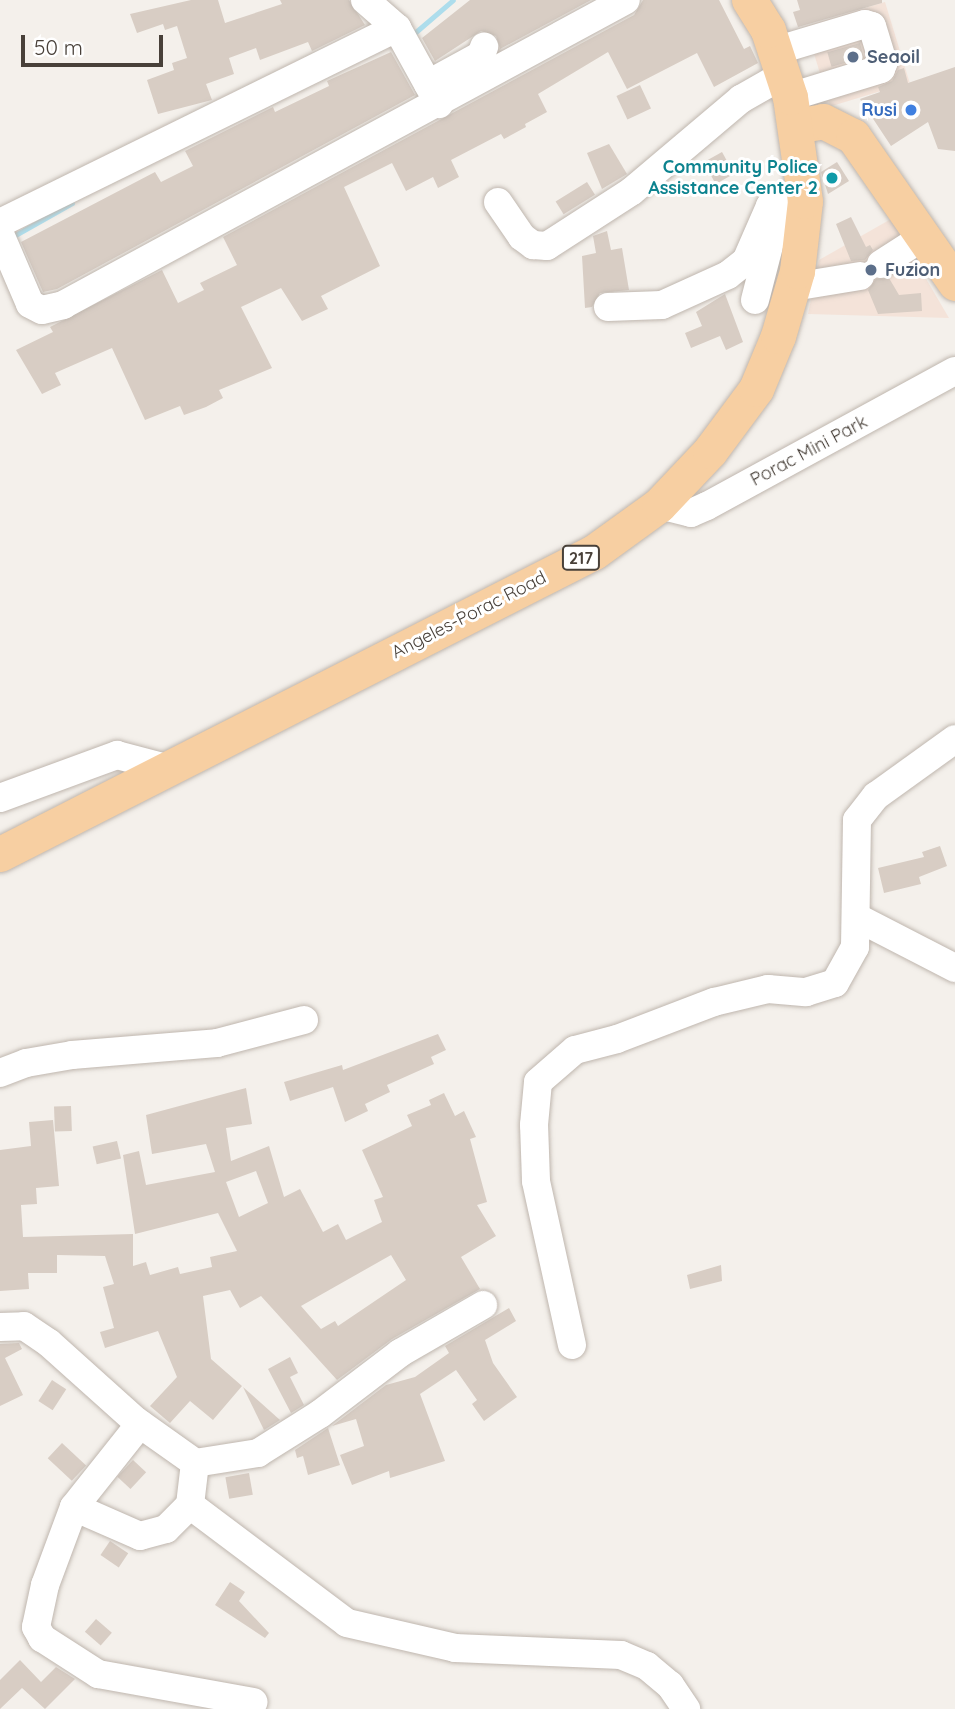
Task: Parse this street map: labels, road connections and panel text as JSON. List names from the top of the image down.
{
  "streets": {
    "main road": ["217", "Angeles-Porac Road"],
    "street": ["Porac Mini Park"]
  },
  "crossings": [
    ["Porac Mini Park", "Angeles-Porac Road"]
  ],
  "places": [
    "Seaoil",
    "Rusi",
    "Community Police Assistance Center 2",
    "Fuzion"
  ],
  "scale_bar": "50 m"
}
